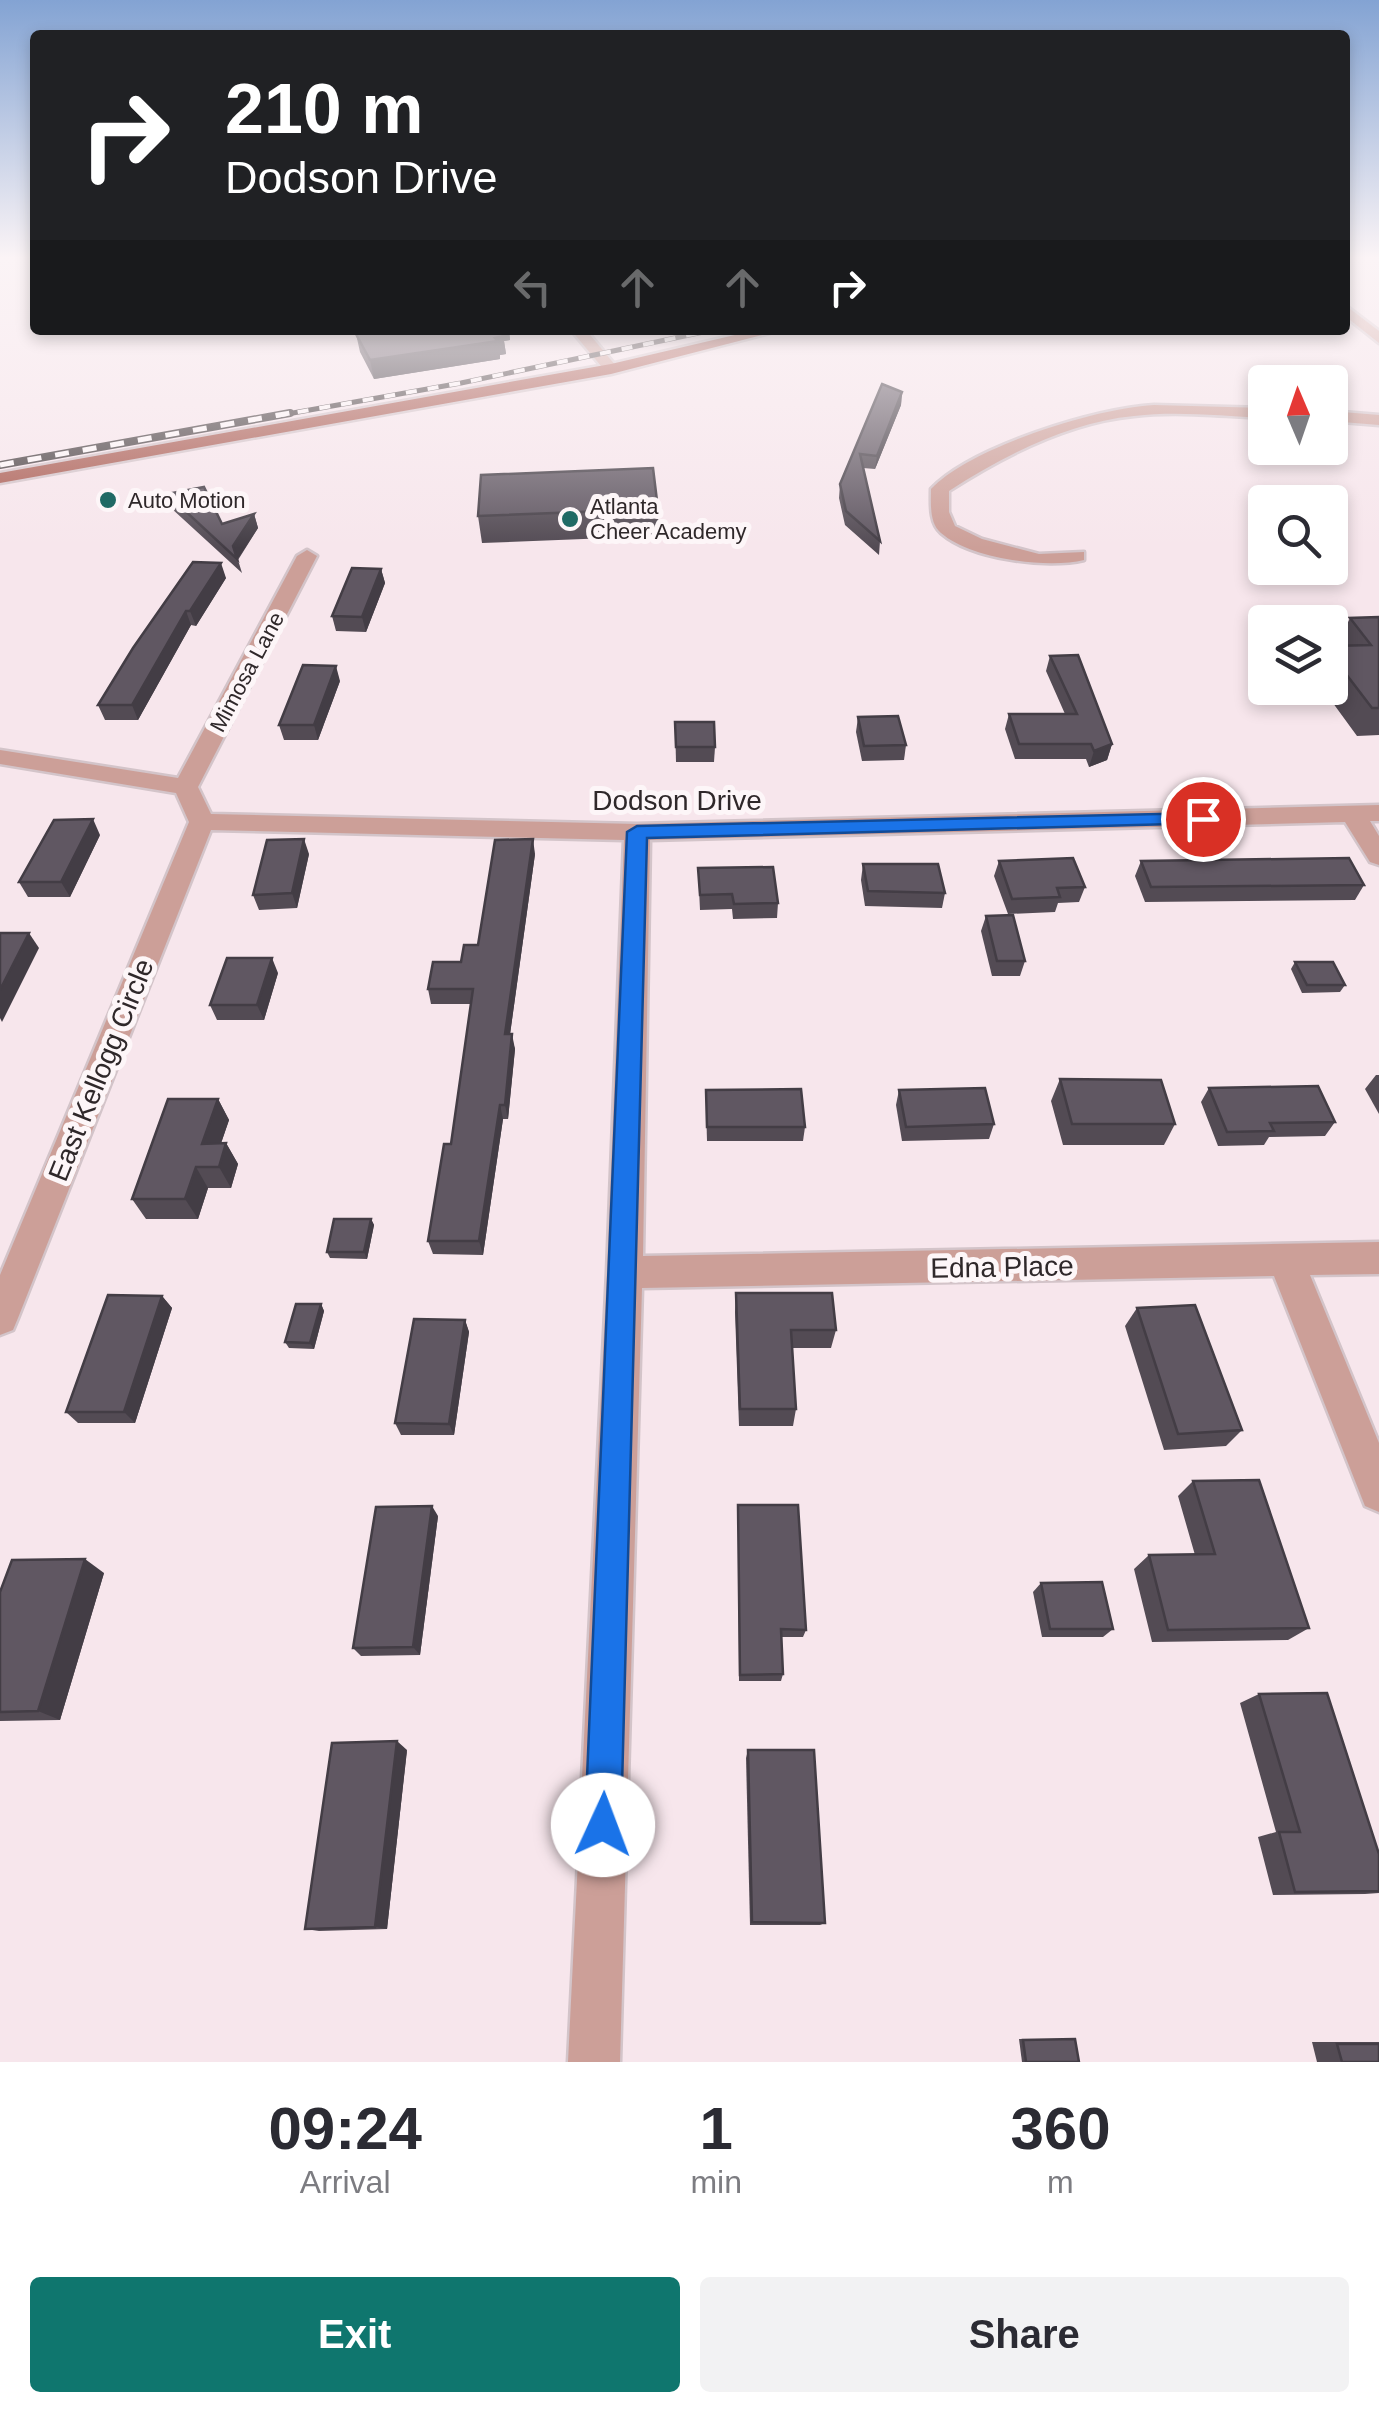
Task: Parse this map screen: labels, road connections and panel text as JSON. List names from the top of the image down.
{
  "streets": {
    "street": [
      "Mimosa Lane",
      "Dodson Drive",
      "East Kellogg Circle",
      "Edna Place"
    ]
  },
  "crossings": [
    ["Dodson Drive", "East Kellogg Circle"]
  ],
  "places": ["Auto Motion", "Atlanta Cheer Academy"],
  "north": "top",
  "page": {
    "turn": ["210 m", "Dodson Drive"],
    "eta": [
      "09:24",
      "Arrival",
      "1",
      "min",
      "360",
      "m"
    ],
    "buttons": ["Exit", "Share"]
  }
}
